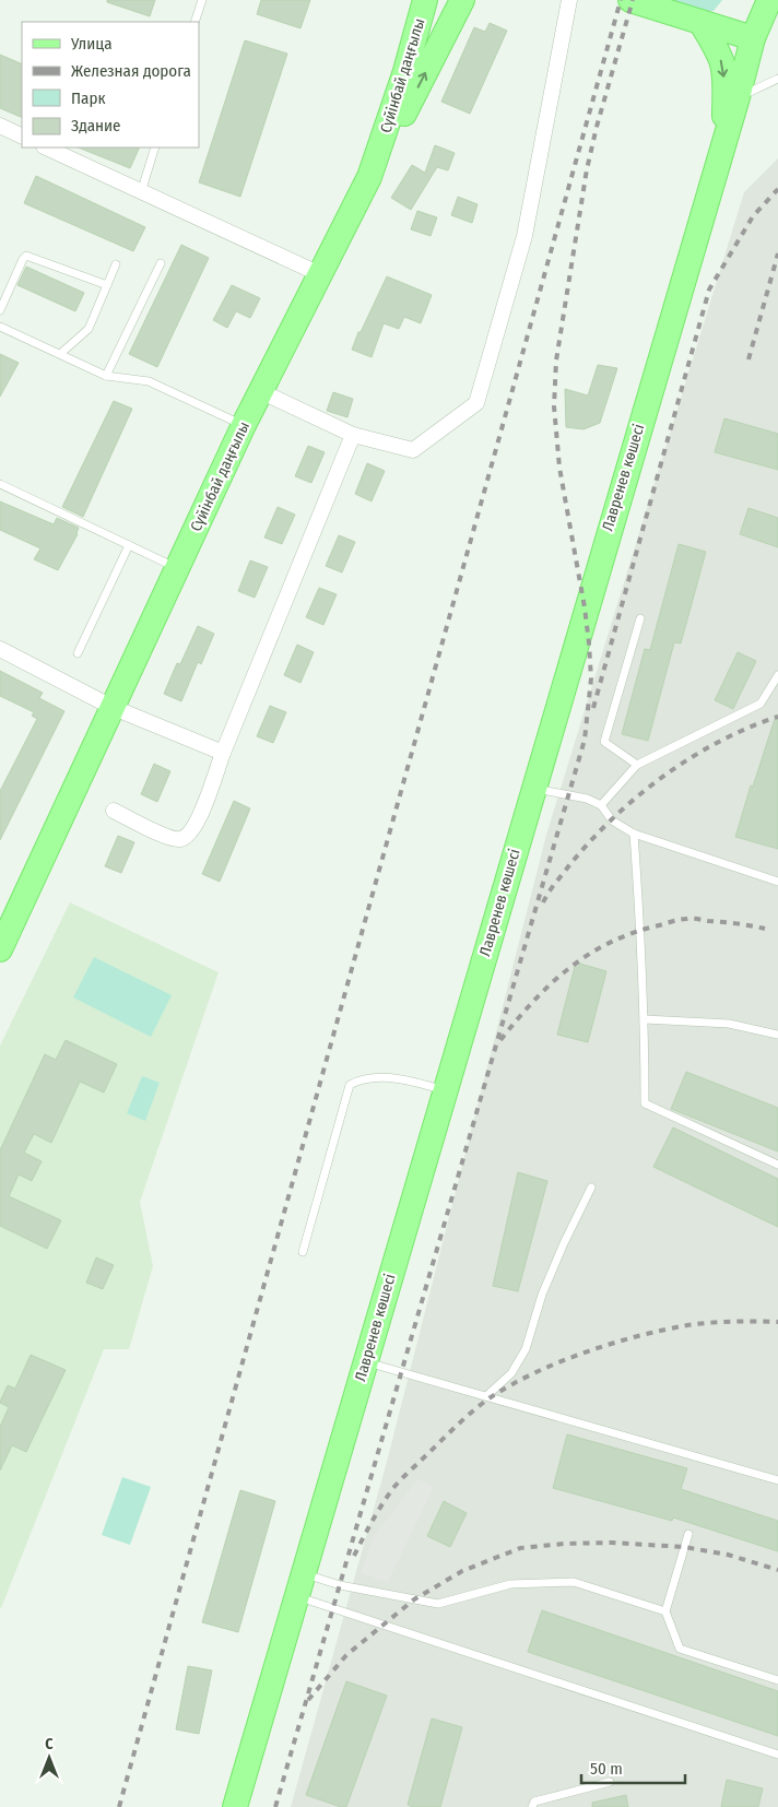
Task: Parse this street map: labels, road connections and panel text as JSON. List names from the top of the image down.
{
  "streets": {
    "main road": ["Сүйінбай даңғылы", "Лавренев көшесі"]
  },
  "legend": [
    "Улица",
    "Железная дорога",
    "Парк",
    "Здание"
  ],
  "scale_bar": "50 m",
  "north": "top"
}
